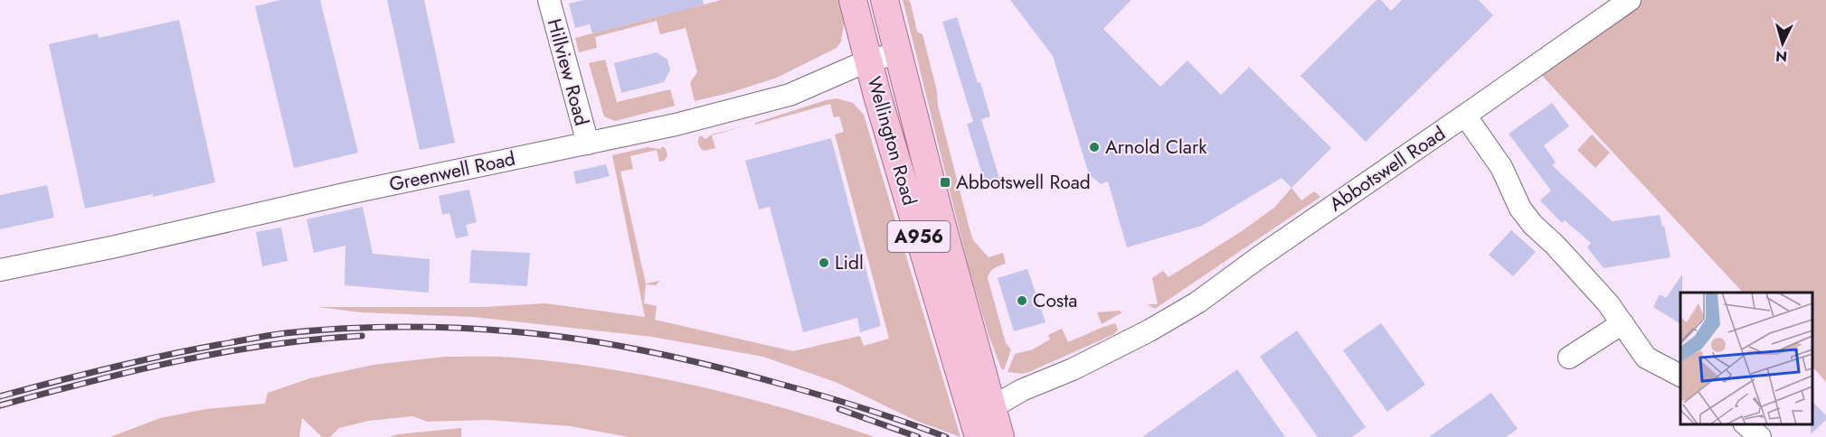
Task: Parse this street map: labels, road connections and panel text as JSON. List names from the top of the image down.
{
  "streets": {
    "main road": ["Wellington Road", "A956"],
    "street": ["Hillview Road", "Abbotswell Road", "Greenwell Road"]
  },
  "crossings": [
    ["Hillview Road", "Greenwell Road"],
    ["Wellington Road", "Abbotswell Road"],
    ["Wellington Road", "Greenwell Road"]
  ],
  "places": {
    "other": ["Arnold Clark", "Lidl", "Costa"],
    "transit": ["Abbotswell Road"]
  },
  "north": "bottom"
}
